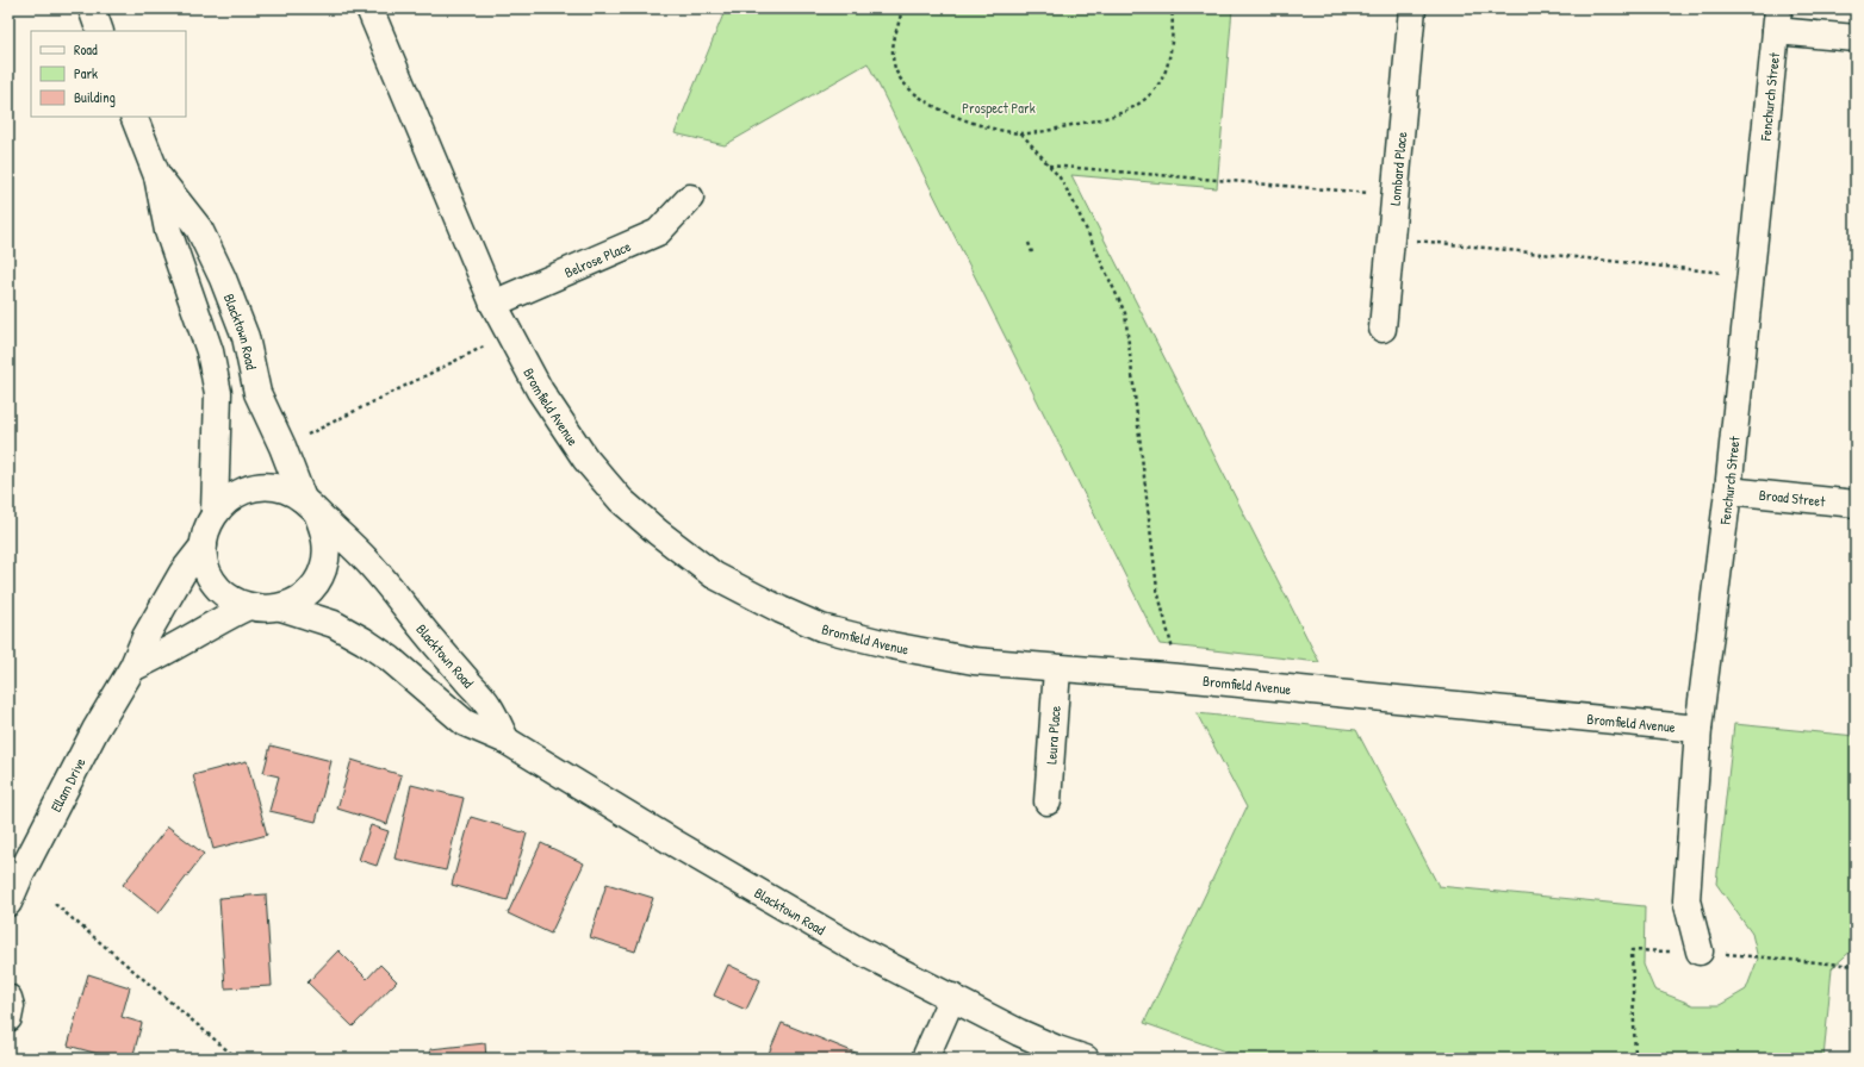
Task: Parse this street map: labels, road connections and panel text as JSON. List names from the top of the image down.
{
  "streets": {
    "street": [
      "Fenchurch Street",
      "Lombard Place",
      "Belrose Place",
      "Blacktown Road",
      "Bromfield Avenue",
      "Broad Street",
      "Leura Place",
      "Ellam Drive"
    ]
  },
  "crossings": [
    ["Fenchurch Street", "Bromfield Avenue"],
    ["Fenchurch Street", "Broad Street"],
    ["Belrose Place", "Bromfield Avenue"],
    ["Blacktown Road", "Ellam Drive"],
    ["Bromfield Avenue", "Leura Place"]
  ],
  "parks": ["Prospect Park"],
  "legend": ["Road", "Park", "Building"]
}
